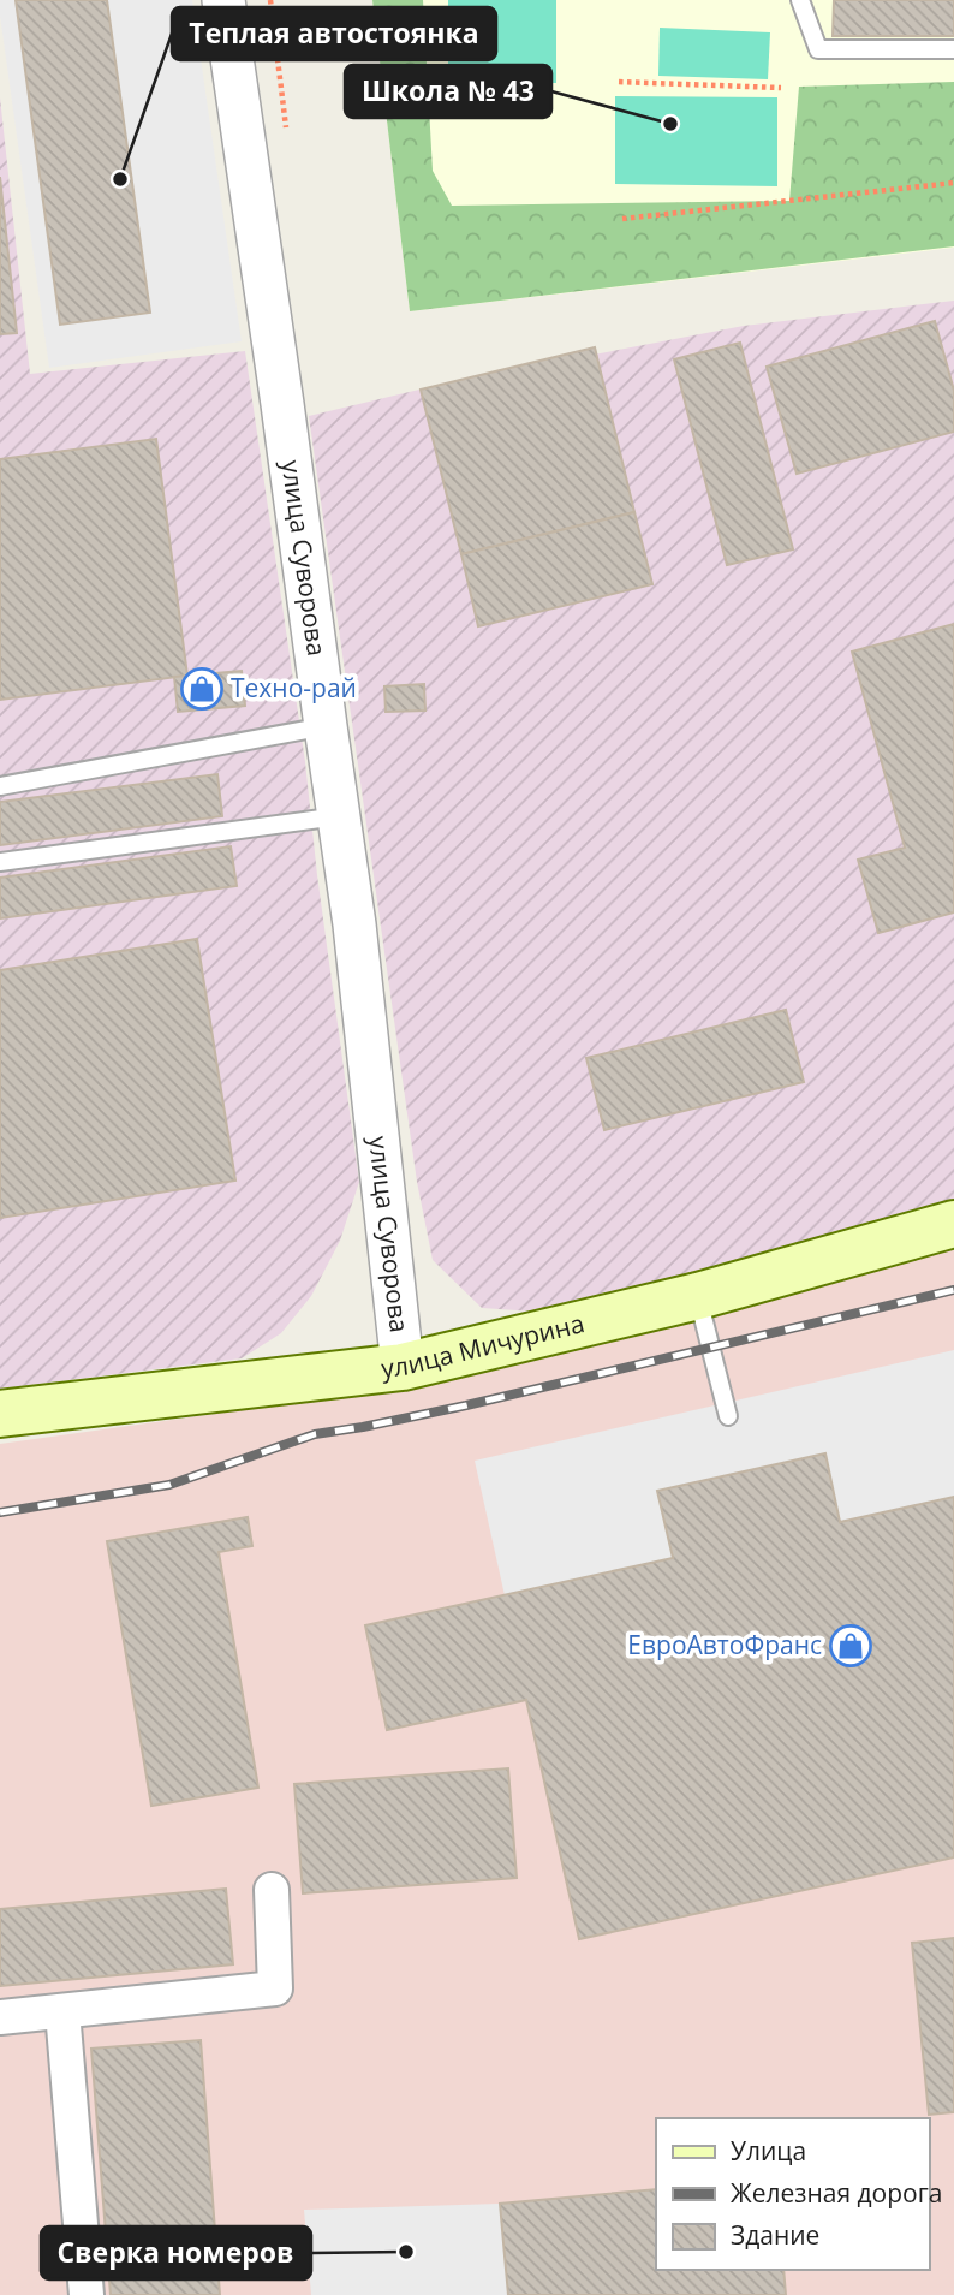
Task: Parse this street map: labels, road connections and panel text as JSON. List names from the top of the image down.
{
  "streets": {
    "main road": ["улица Мичурина"],
    "street": ["улица Суворова"]
  },
  "crossings": [
    ["улица Суворова", "улица Мичурина"]
  ],
  "places": {
    "other": ["Школа № 43", "Теплая автостоянка", "Сверка номеров"],
    "shop": ["Техно-рай", "ЕвроАвтоФранс"]
  },
  "legend": ["Улица", "Железная дорога", "Здание"]
}
